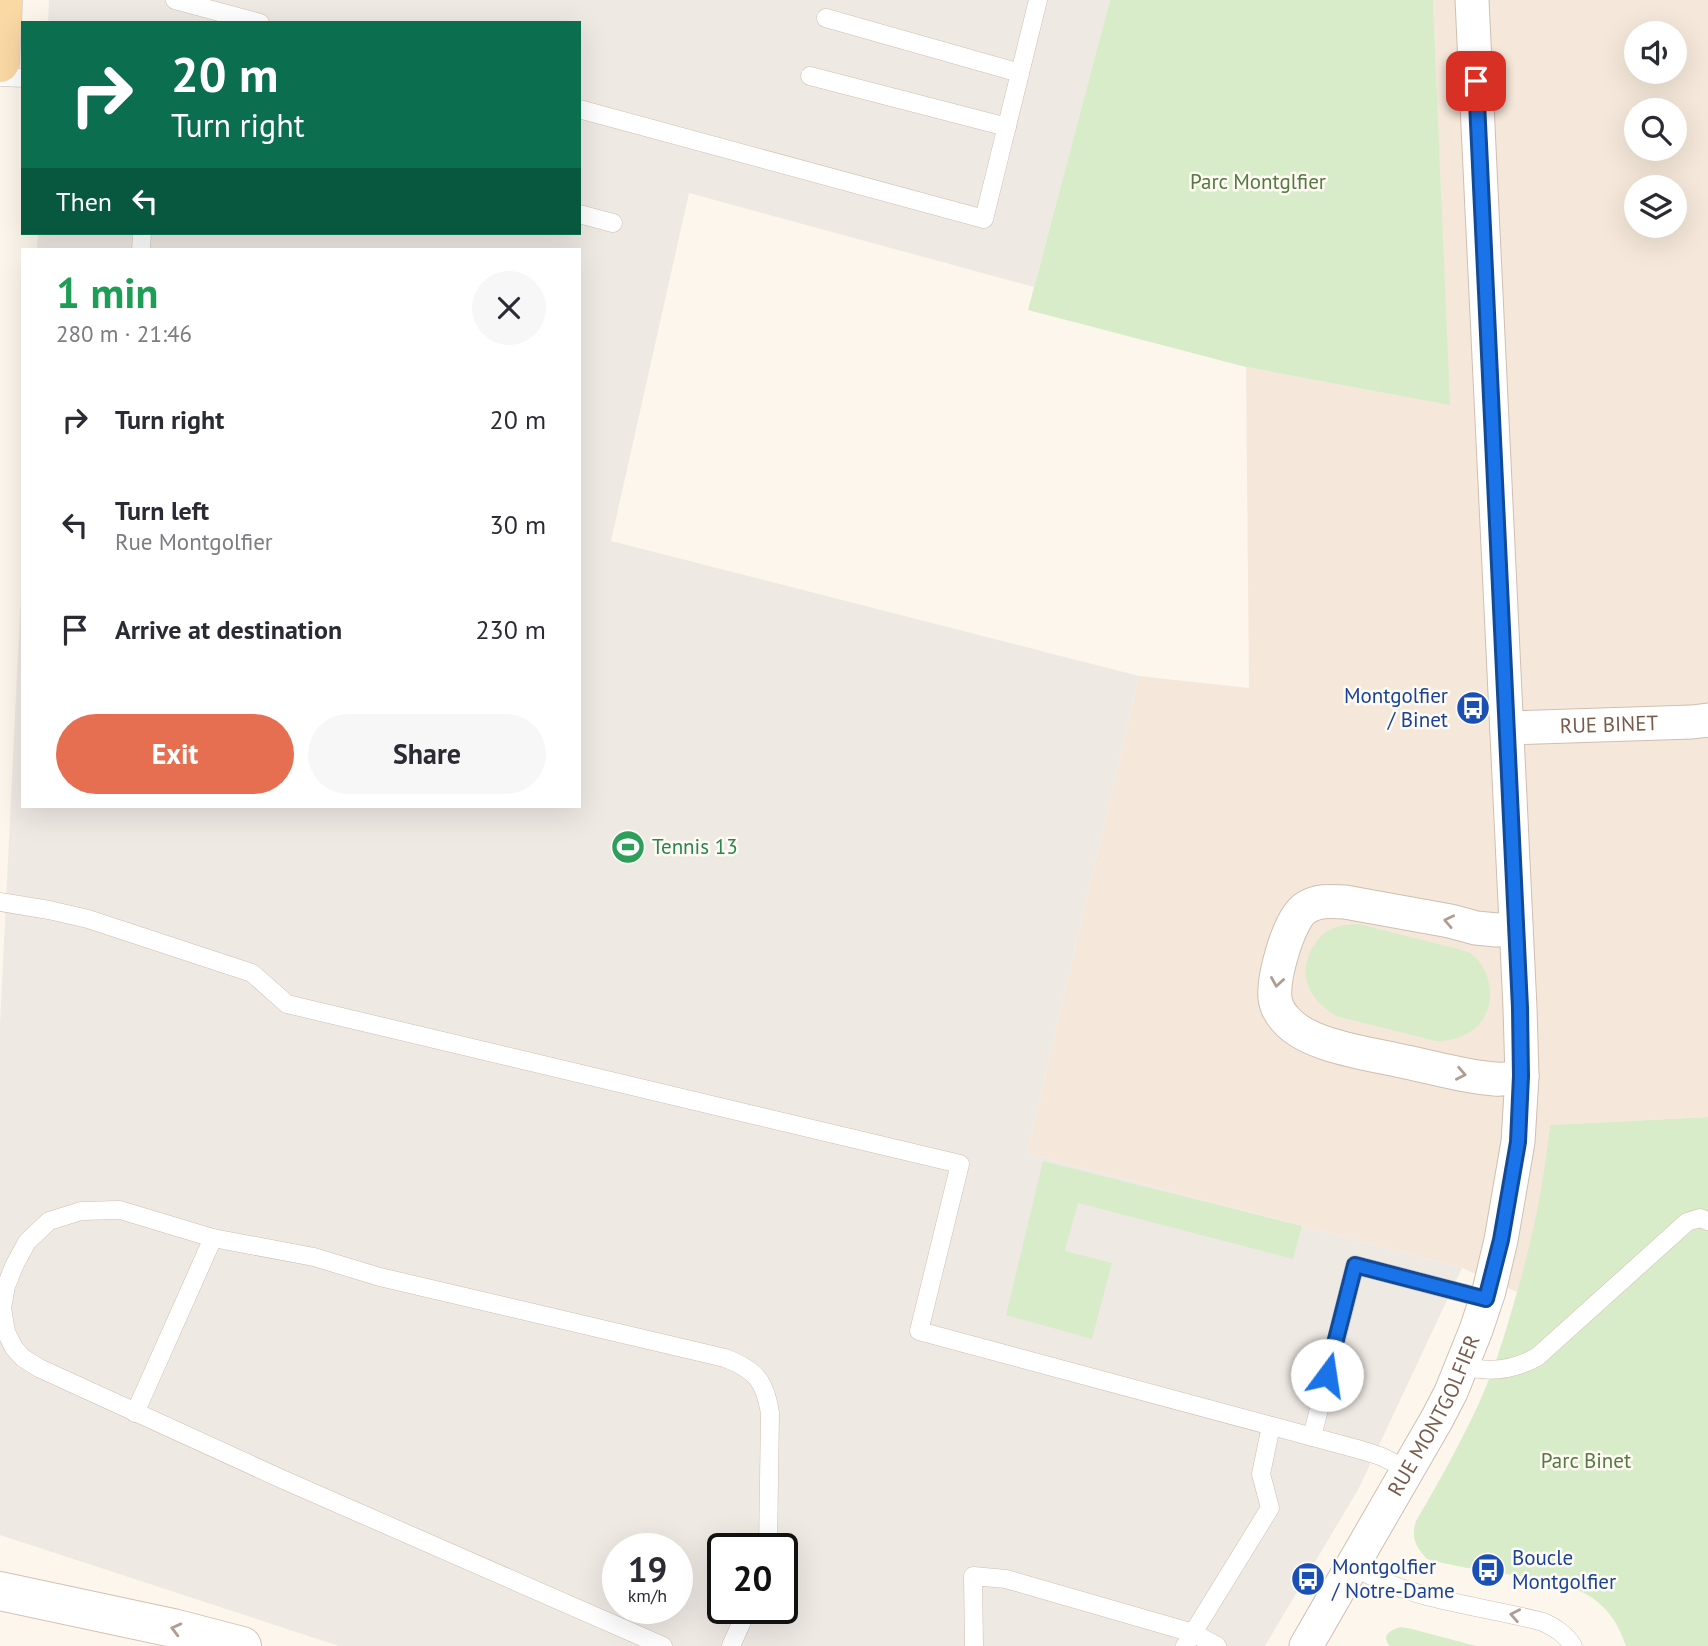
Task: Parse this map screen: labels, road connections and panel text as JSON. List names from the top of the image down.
{
  "streets": {
    "street": ["RUE BINET", "RUE MONTGOLFIER"]
  },
  "crossings": [
    ["RUE BINET", "RUE MONTGOLFIER"]
  ],
  "parks": ["Parc Montglfier", "Parc Binet"],
  "places": {
    "bus stop": ["Montgolfier / Binet", "Boucle Montgolfier", "Montgolfier / Notre-Dame"],
    "sports": ["Tennis 13"]
  },
  "page": {
    "turn": ["20 m", "Turn right"],
    "then": "Then",
    "heading": ["1 min", "280 m · 21:46"],
    "list": [
      {
        "name": "Turn right",
        "value": "20 m"
      },
      {
        "name": "Turn left",
        "note": "Rue Montgolfier",
        "value": "30 m"
      },
      {
        "name": "Arrive at destination",
        "value": "230 m"
      }
    ],
    "buttons": ["Exit", "Share"],
    "speed": "19 km/h",
    "limit": "20"
  }
}
